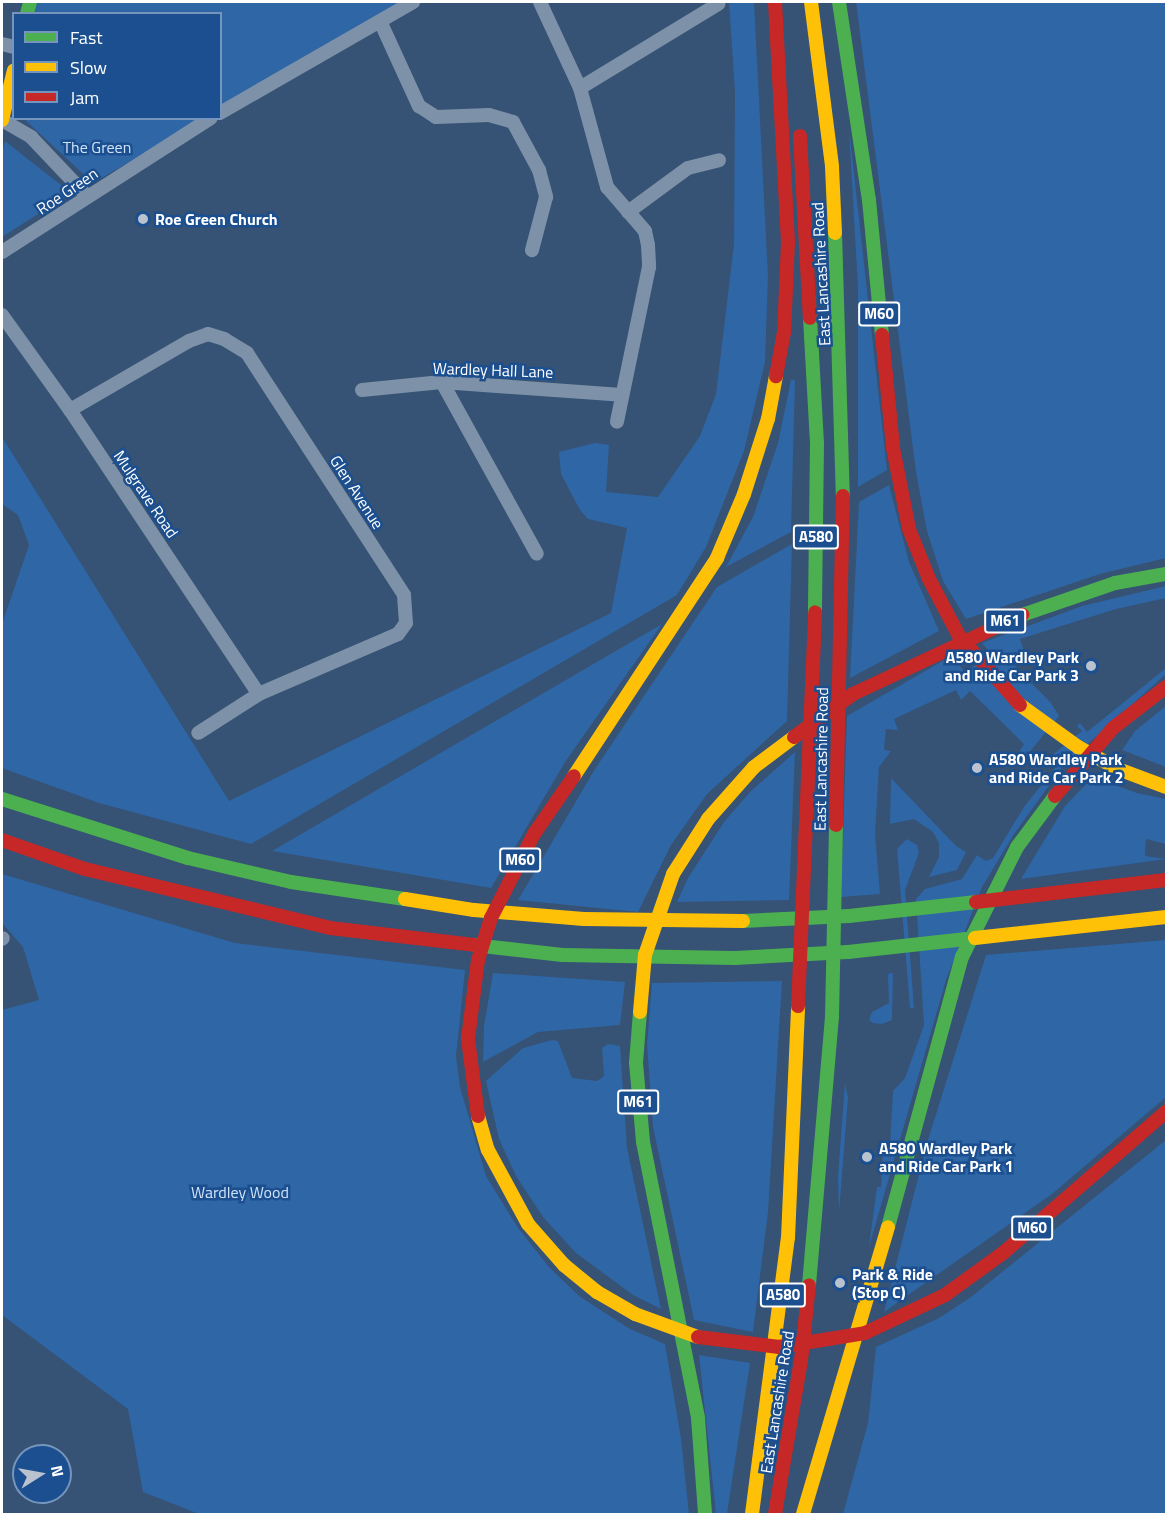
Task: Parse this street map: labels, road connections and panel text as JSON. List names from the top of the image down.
{
  "streets": {
    "main road": [
      "East Lancashire Road",
      "M60",
      "A580",
      "M61"
    ],
    "street": [
      "Roe Green",
      "Wardley Hall Lane",
      "Glen Avenue",
      "Mulgrave Road"
    ]
  },
  "crossings": [
    ["Glen Avenue", "Mulgrave Road"]
  ],
  "parks": ["The Green", "Wardley Wood"],
  "places": [
    "Roe Green Church",
    "A580 Wardley Park and Ride Car Park 3",
    "A580 Wardley Park and Ride Car Park 2",
    "A580 Wardley Park and Ride Car Park 1",
    "Park & Ride (Stop C)"
  ],
  "legend": ["Fast", "Slow", "Jam"],
  "north": "right"
}
